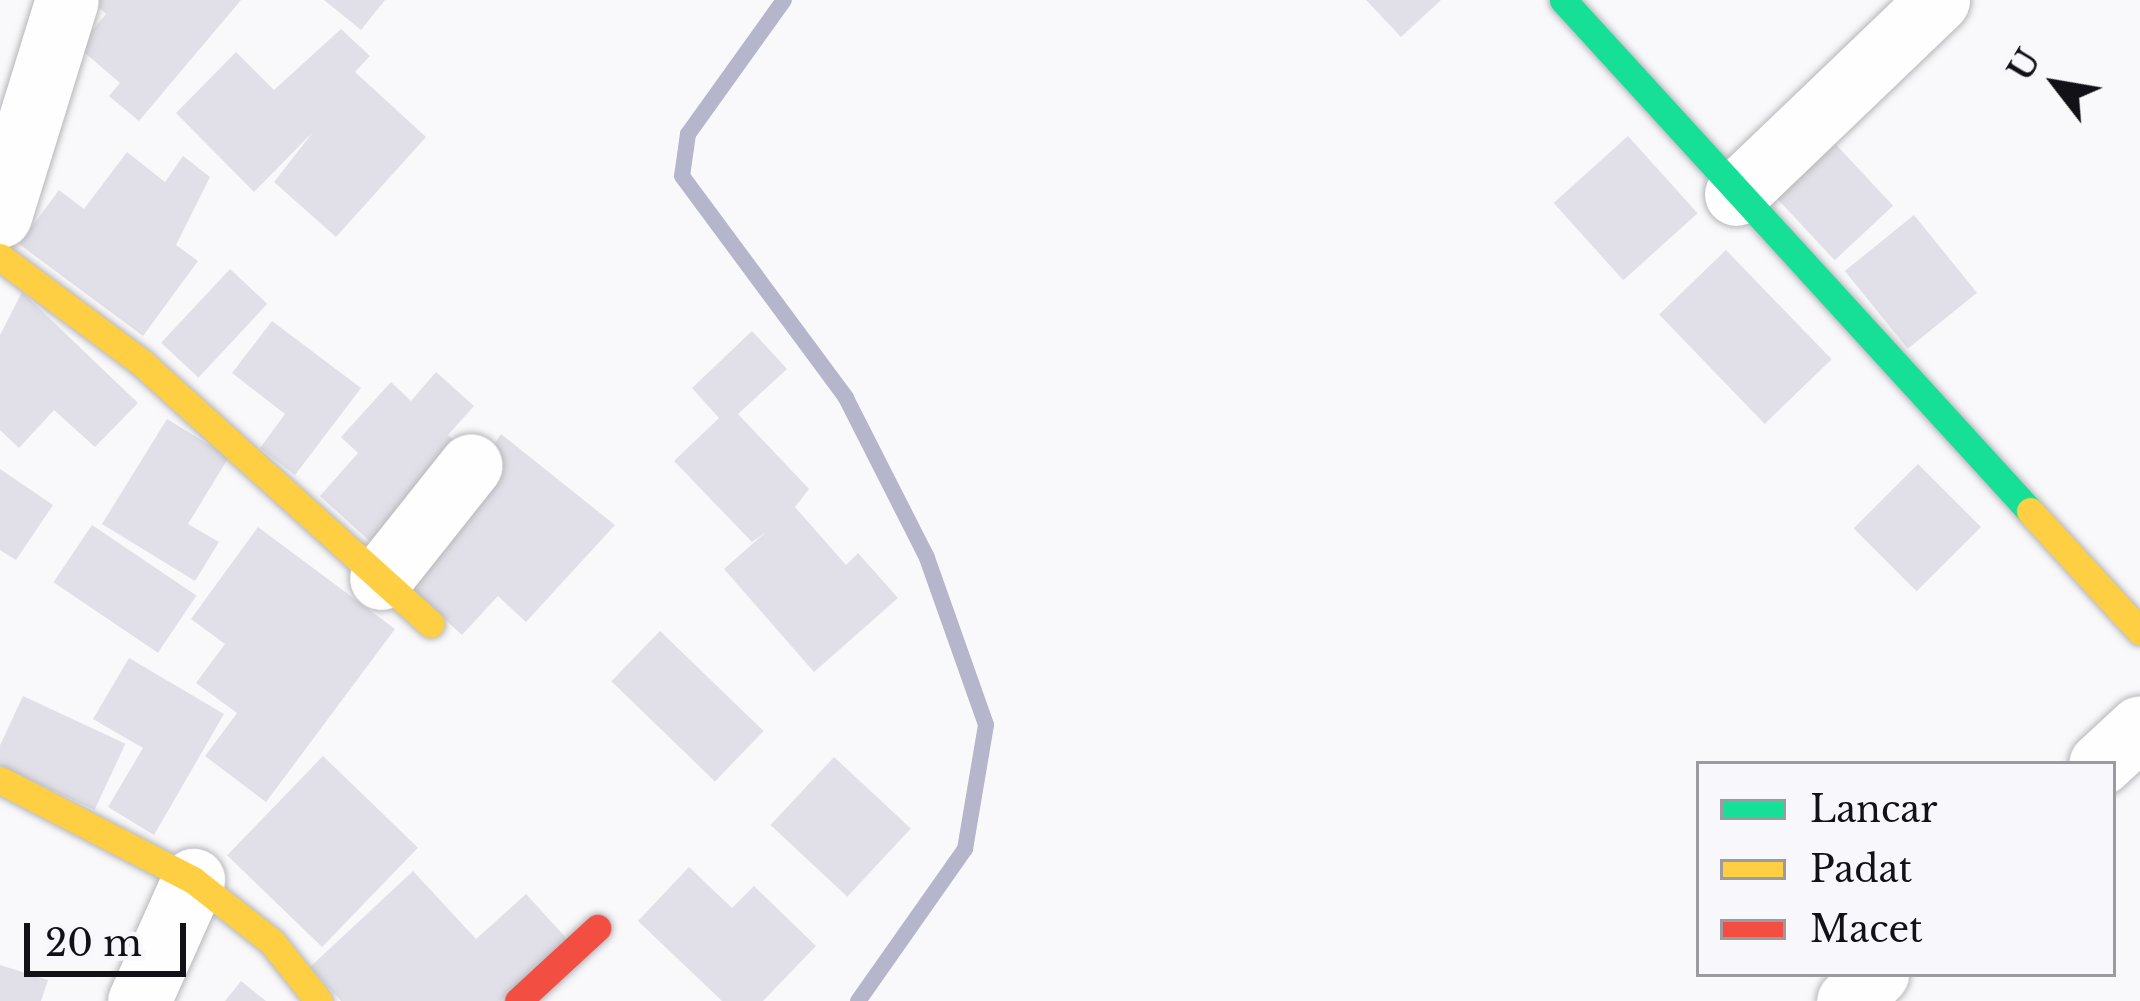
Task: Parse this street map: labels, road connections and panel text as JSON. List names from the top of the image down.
{
  "legend": ["Lancar", "Padat", "Macet"],
  "scale_bar": "20 m",
  "north": "top left"
}
